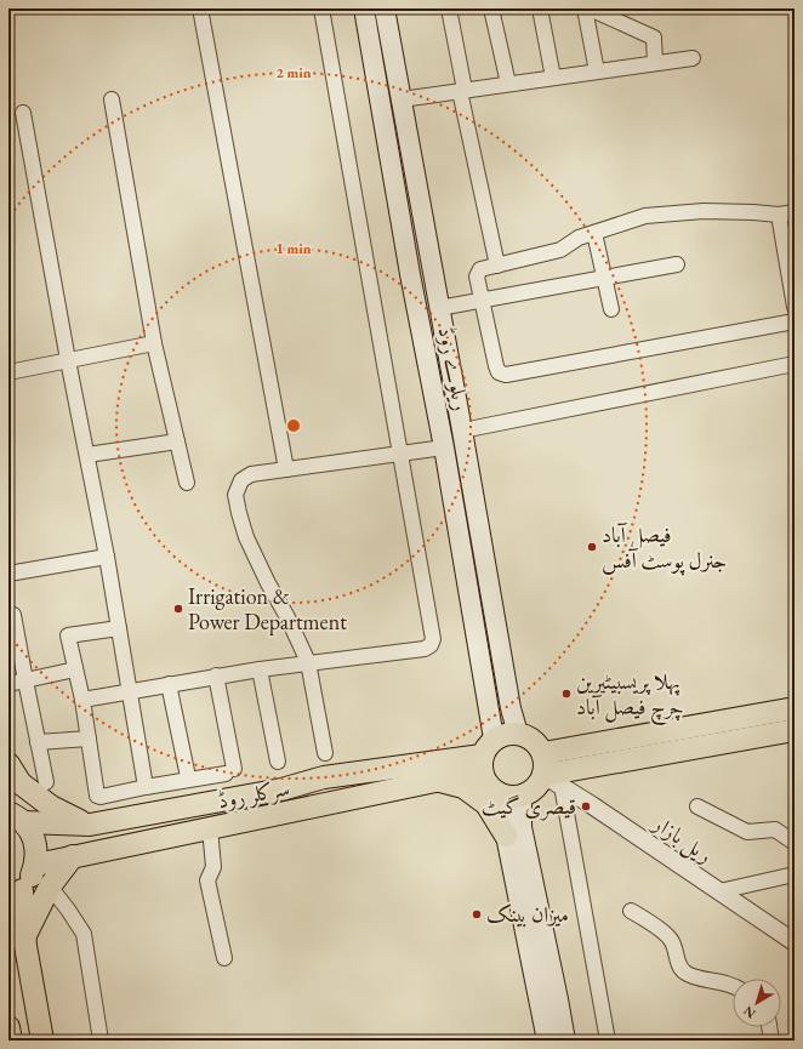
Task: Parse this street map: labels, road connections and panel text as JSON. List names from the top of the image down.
{
  "streets": {
    "main road": ["ریلوے روڈ", "سرکلر روڈ"],
    "street": ["ریل بازار"]
  },
  "crossings": [
    ["ریلوے روڈ", "سرکلر روڈ"],
    ["ریلوے روڈ", "ریل بازار"],
    ["سرکلر روڈ", "ریل بازار"]
  ],
  "places": [
    "فیصل آباد جنرل پوسٹ آفس",
    "Irrigation & Power Department",
    "پہلا پریسبیٹیرین چرچ فیصل آباد",
    "قیصری گیٹ",
    "میزان بینک"
  ],
  "north": "bottom left",
  "rings": ["2 min", "1 min"]
}
